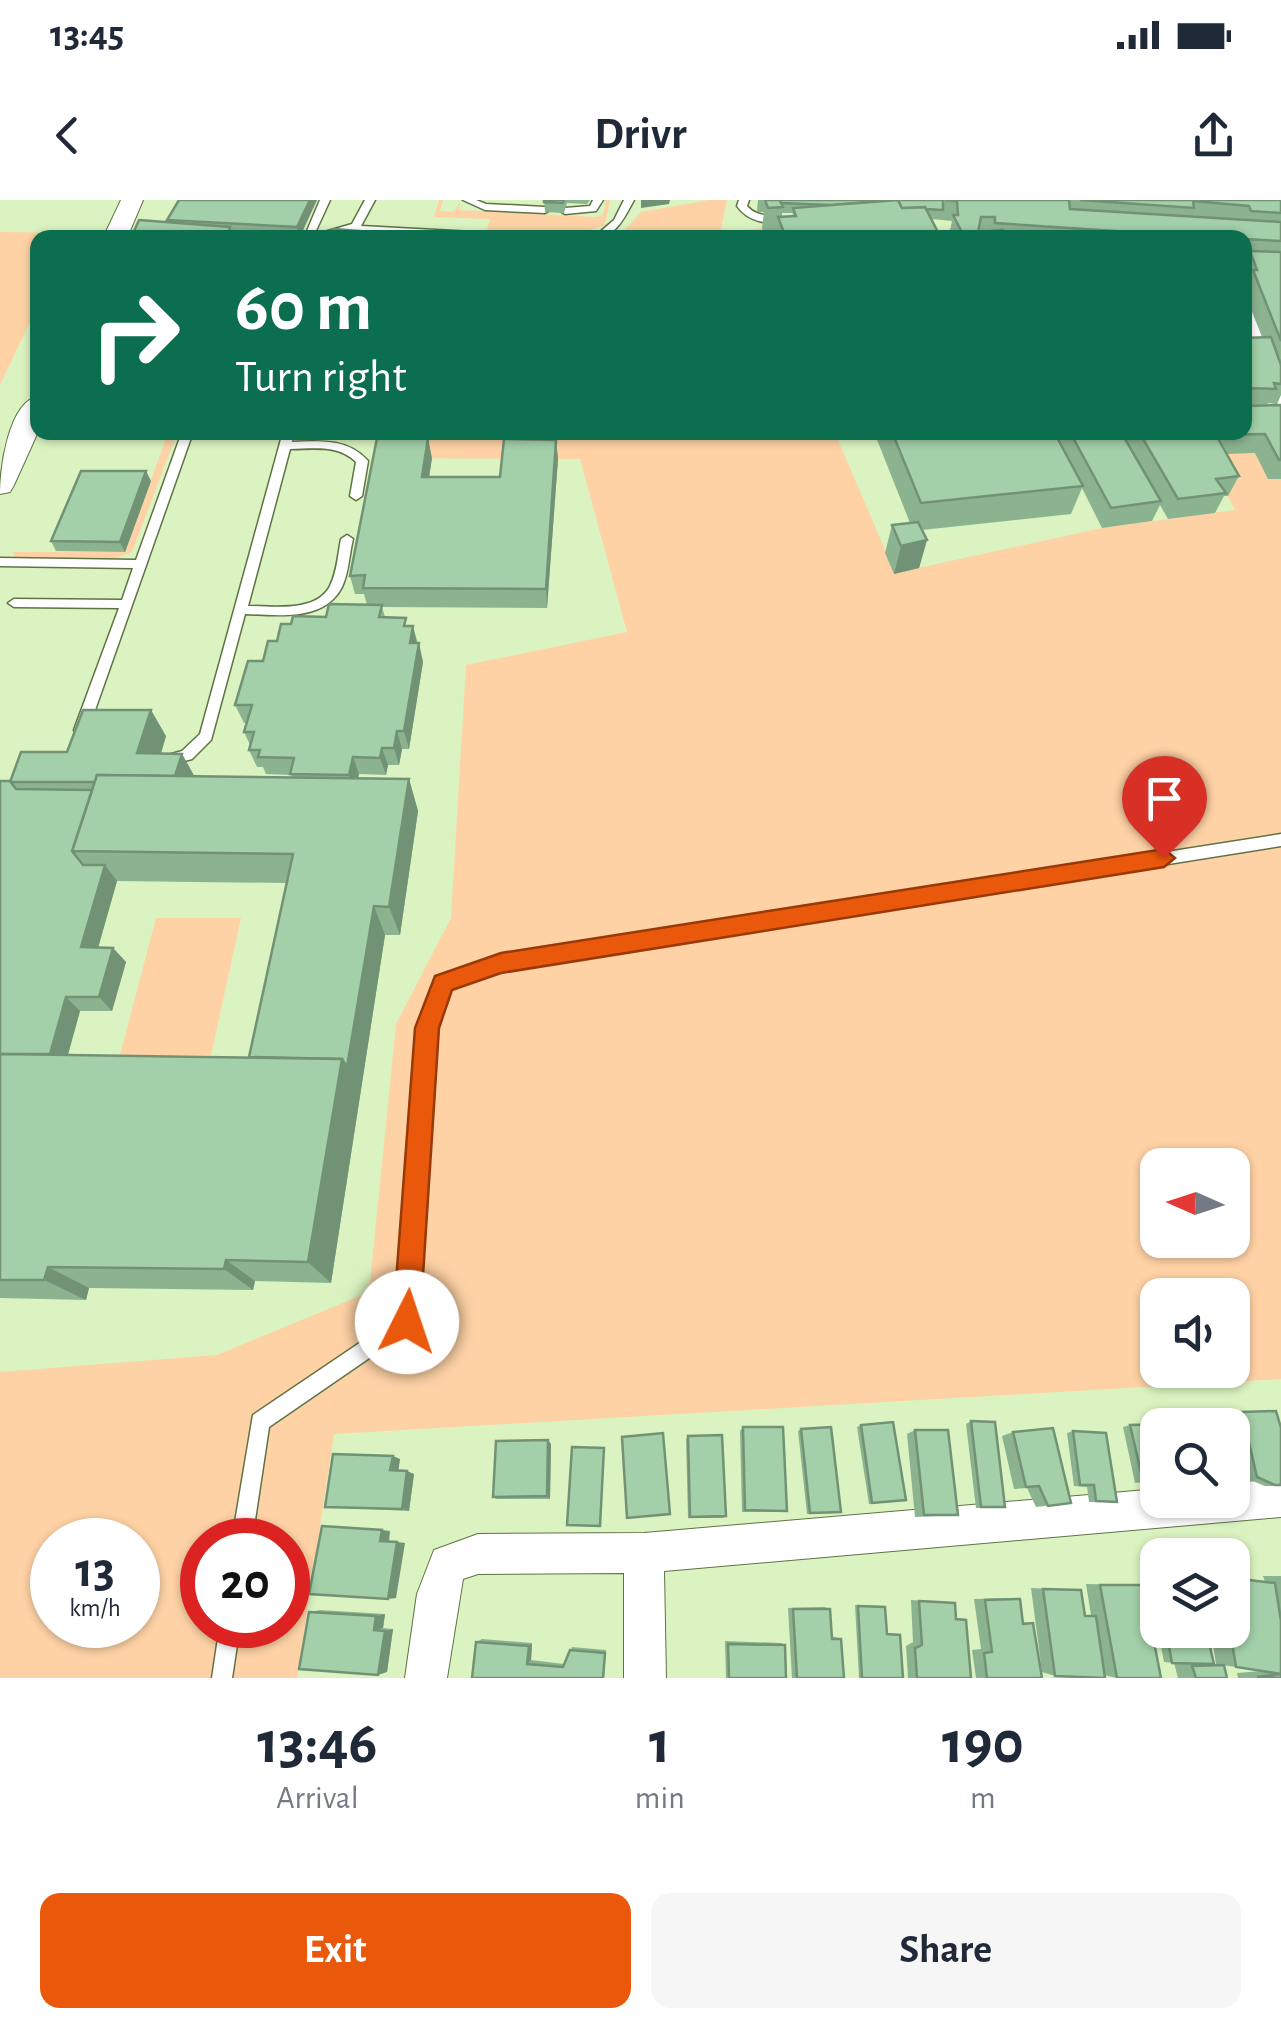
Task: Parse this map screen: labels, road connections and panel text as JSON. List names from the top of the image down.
{
  "north": "left",
  "page": {
    "status": "13:45",
    "header": "Drivr",
    "turn": ["60 m", "Turn right"],
    "speed": "13 km/h",
    "limit": "20",
    "eta": [
      "13:46",
      "Arrival",
      "1",
      "min",
      "190",
      "m"
    ],
    "buttons": ["Exit", "Share"]
  }
}
